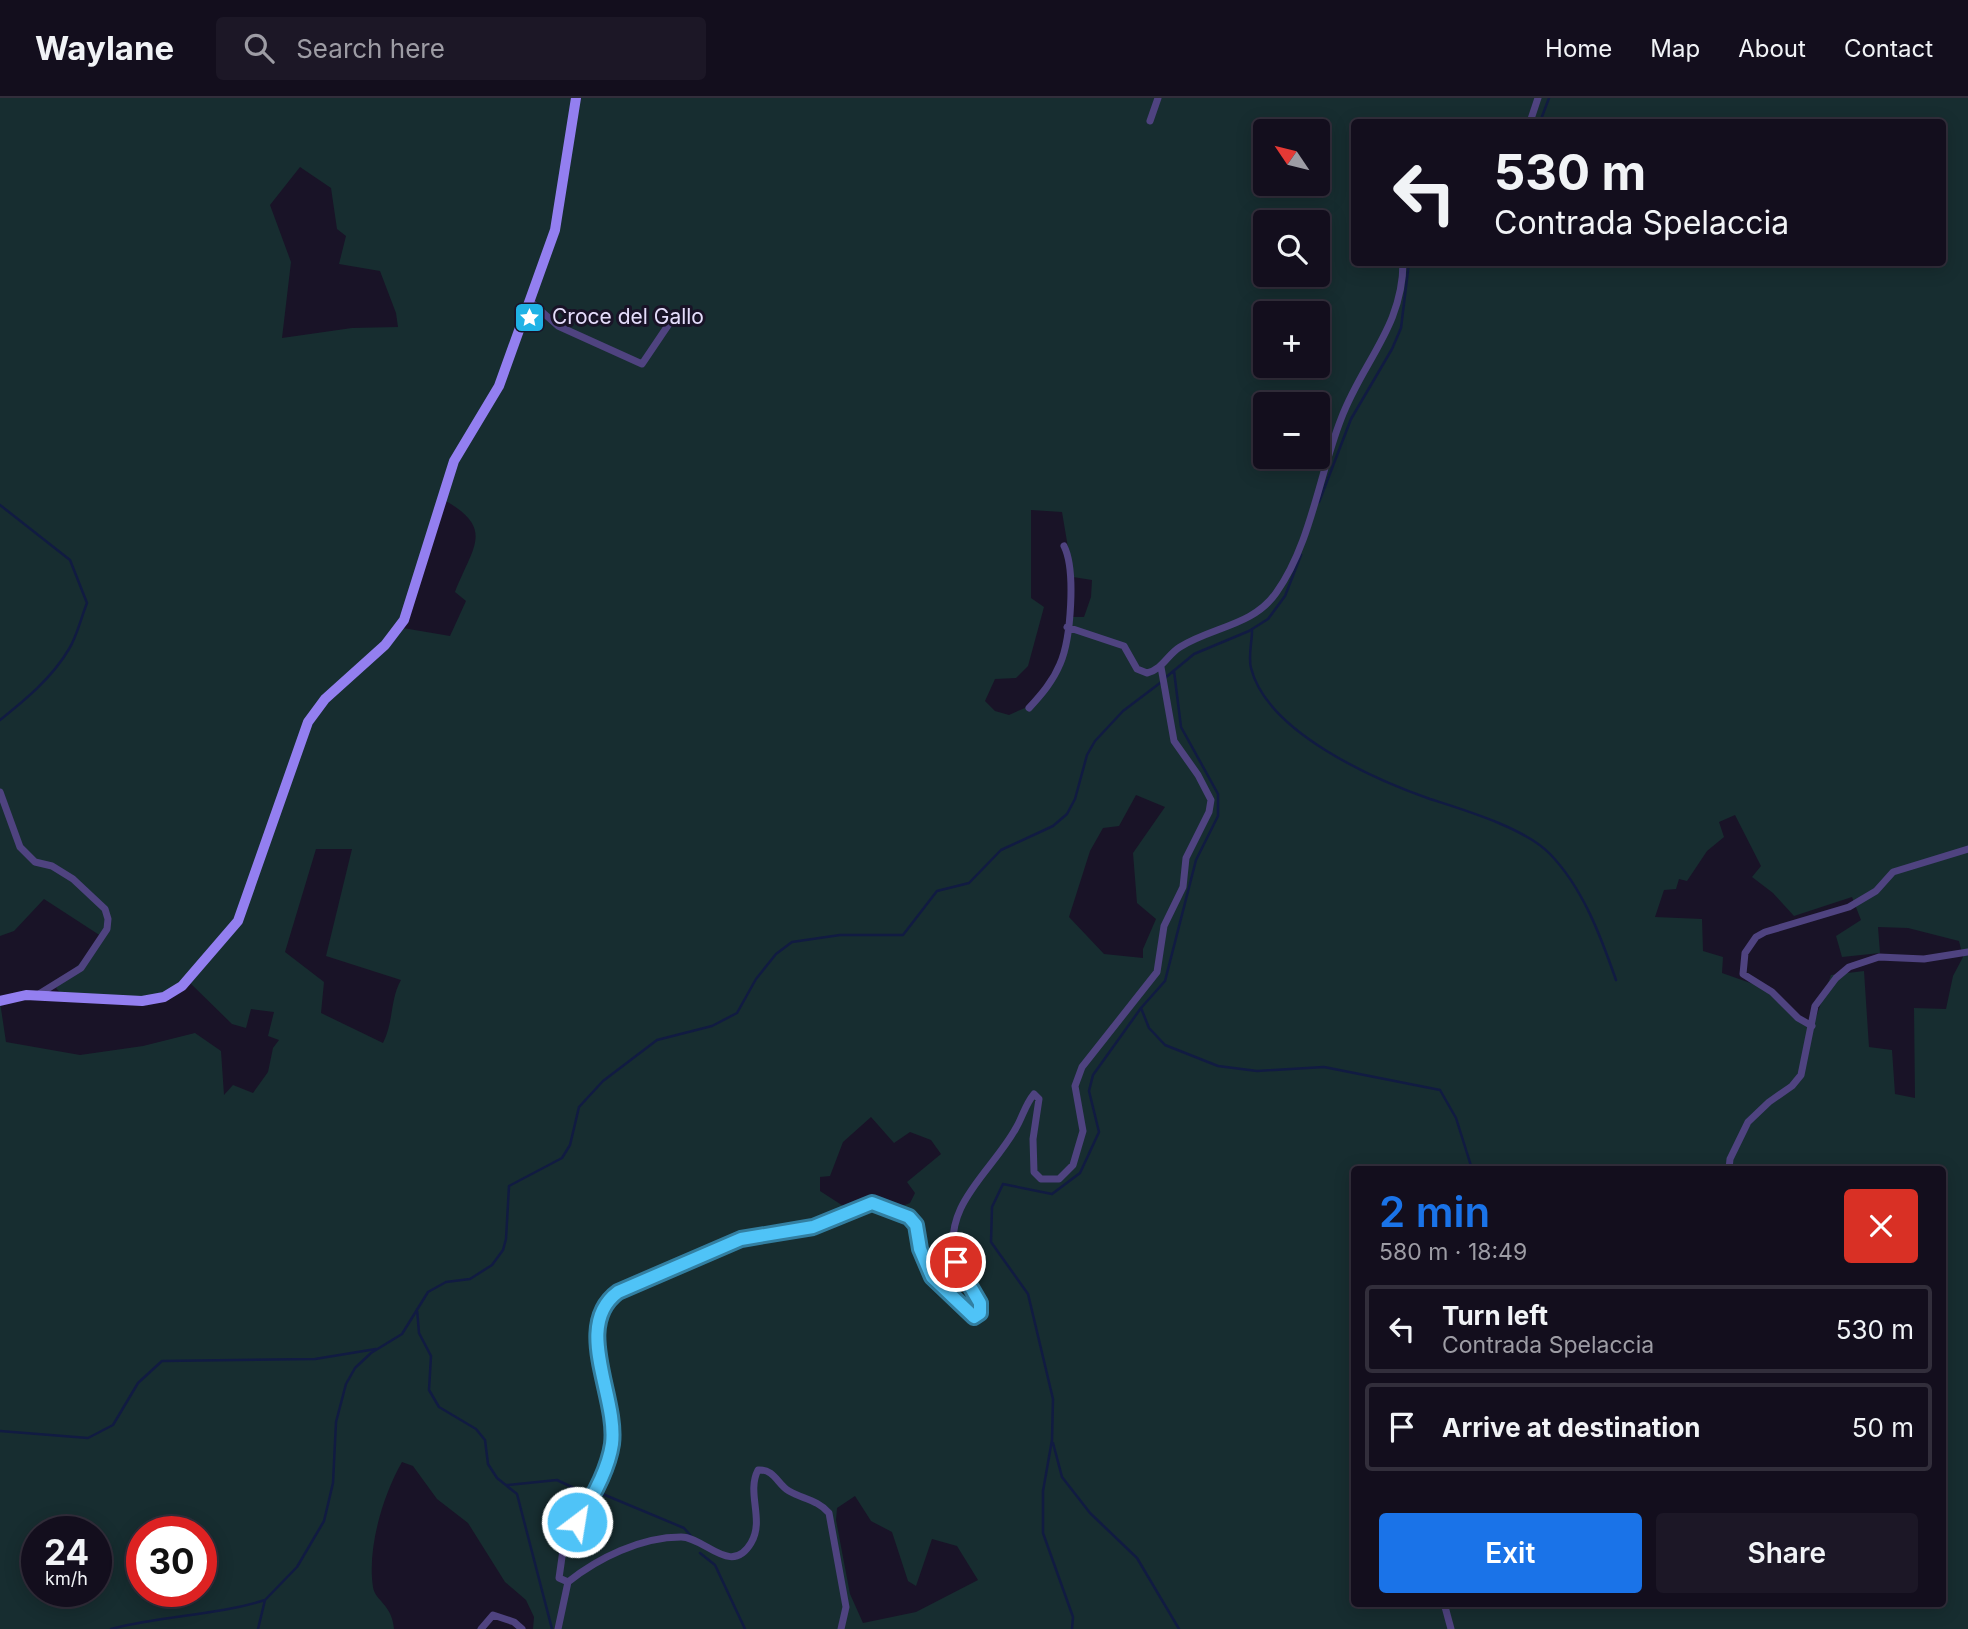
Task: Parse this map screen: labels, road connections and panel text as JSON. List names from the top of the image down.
{
  "places": {
    "place": ["Croce del Gallo"]
  },
  "north": "top left",
  "page": {
    "header": "Waylane",
    "search": "Search here",
    "nav": [
      "Home",
      "Map",
      "About",
      "Contact"
    ],
    "map_buttons": ["+", "−"],
    "turn": ["530 m", "Contrada Spelaccia"],
    "heading": ["2 min", "580 m · 18:49"],
    "list": [
      {
        "name": "Turn left",
        "note": "Contrada Spelaccia",
        "value": "530 m"
      },
      {
        "name": "Arrive at destination",
        "value": "50 m"
      }
    ],
    "buttons": ["Exit", "Share"],
    "speed": "24 km/h",
    "limit": "30"
  }
}
